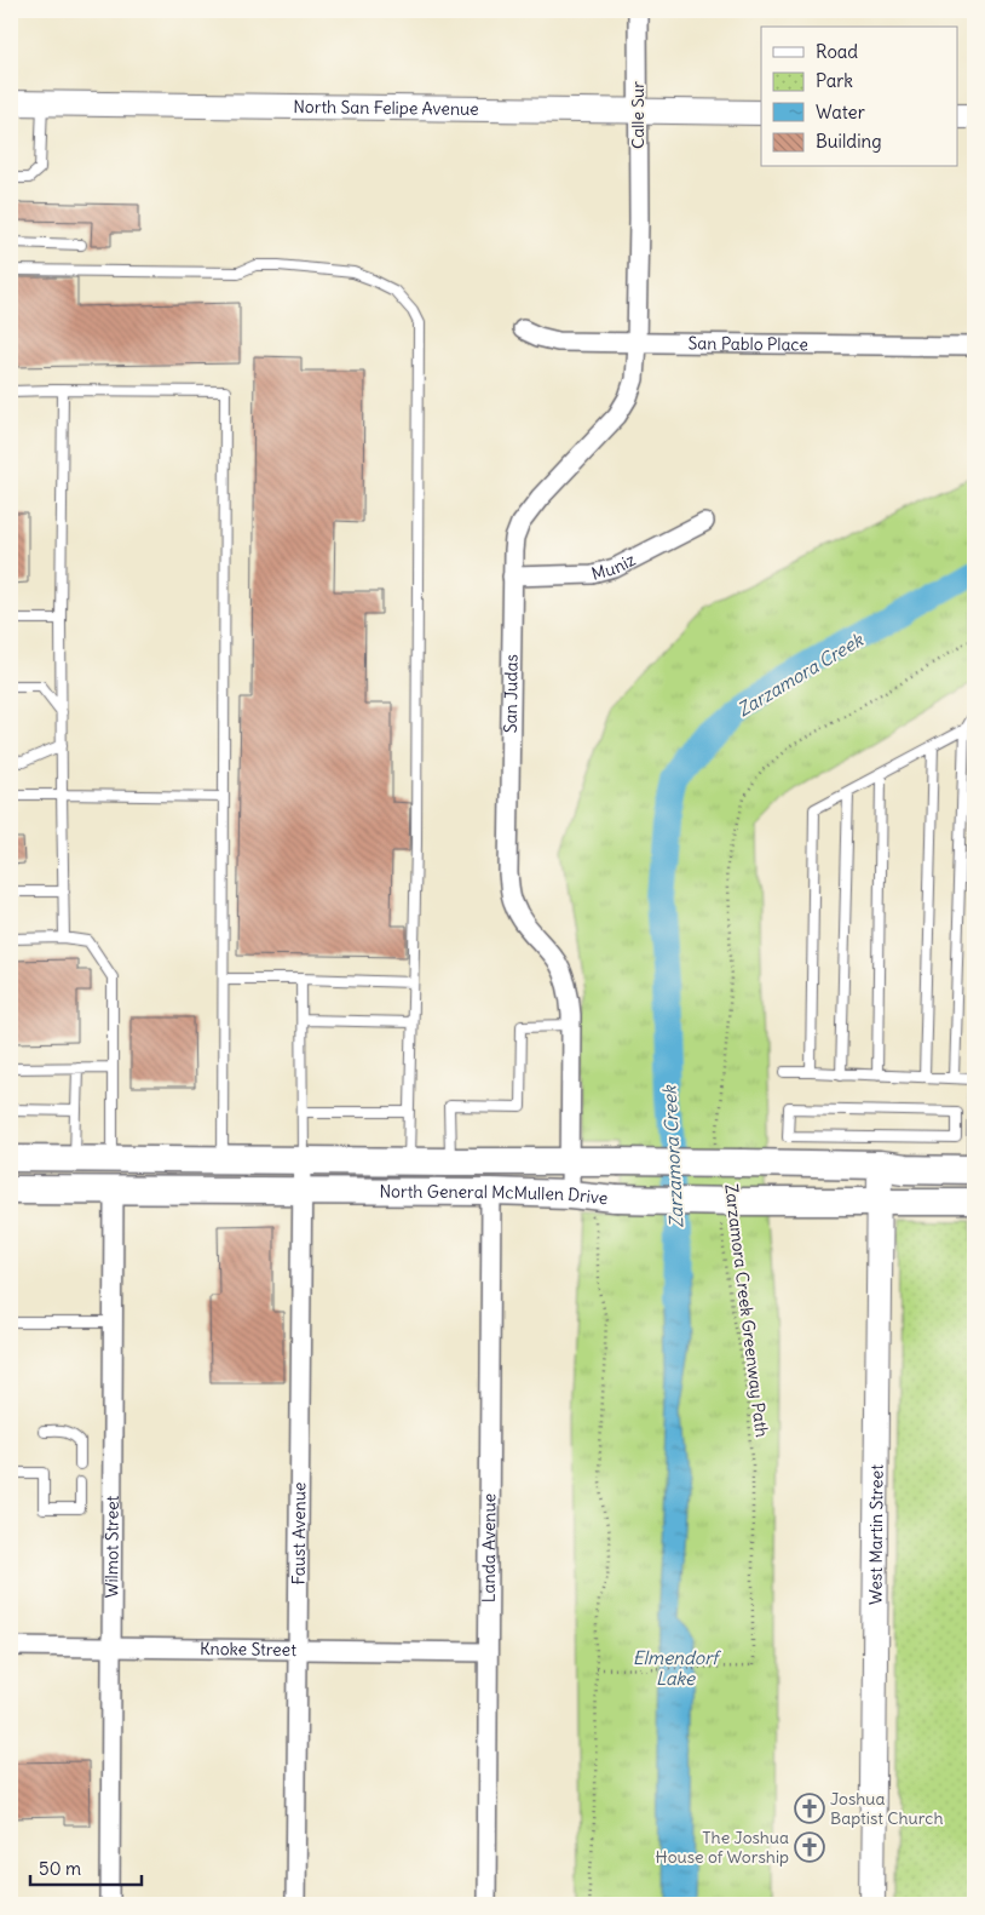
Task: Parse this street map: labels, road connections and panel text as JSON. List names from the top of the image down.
{
  "streets": {
    "main road": ["North General McMullen Drive"],
    "street": [
      "North San Felipe Avenue",
      "Calle Sur",
      "San Pablo Place",
      "Muniz",
      "San Judas",
      "Faust Avenue",
      "West Martin Street",
      "Wilmot Street",
      "Landa Avenue",
      "Knoke Street"
    ],
    "path": ["Zarzamora Creek Greenway Path"]
  },
  "crossings": [
    ["North San Felipe Avenue", "Calle Sur"],
    ["Calle Sur", "San Judas"],
    ["San Pablo Place", "San Judas"],
    ["Muniz", "San Judas"],
    ["San Judas", "North General McMullen Drive"],
    ["North General McMullen Drive", "Zarzamora Creek Greenway Path"],
    ["North General McMullen Drive", "Faust Avenue"],
    ["North General McMullen Drive", "West Martin Street"],
    ["North General McMullen Drive", "Wilmot Street"],
    ["North General McMullen Drive", "Landa Avenue"],
    ["Faust Avenue", "Knoke Street"],
    ["Wilmot Street", "Knoke Street"],
    ["Landa Avenue", "Knoke Street"]
  ],
  "water": ["Zarzamora Creek", "Elmendorf Lake"],
  "places": {
    "church": ["Joshua Baptist Church", "The Joshua House of Worship"]
  },
  "legend": [
    "Road",
    "Park",
    "Water",
    "Building"
  ],
  "scale_bar": "50 m"
}
